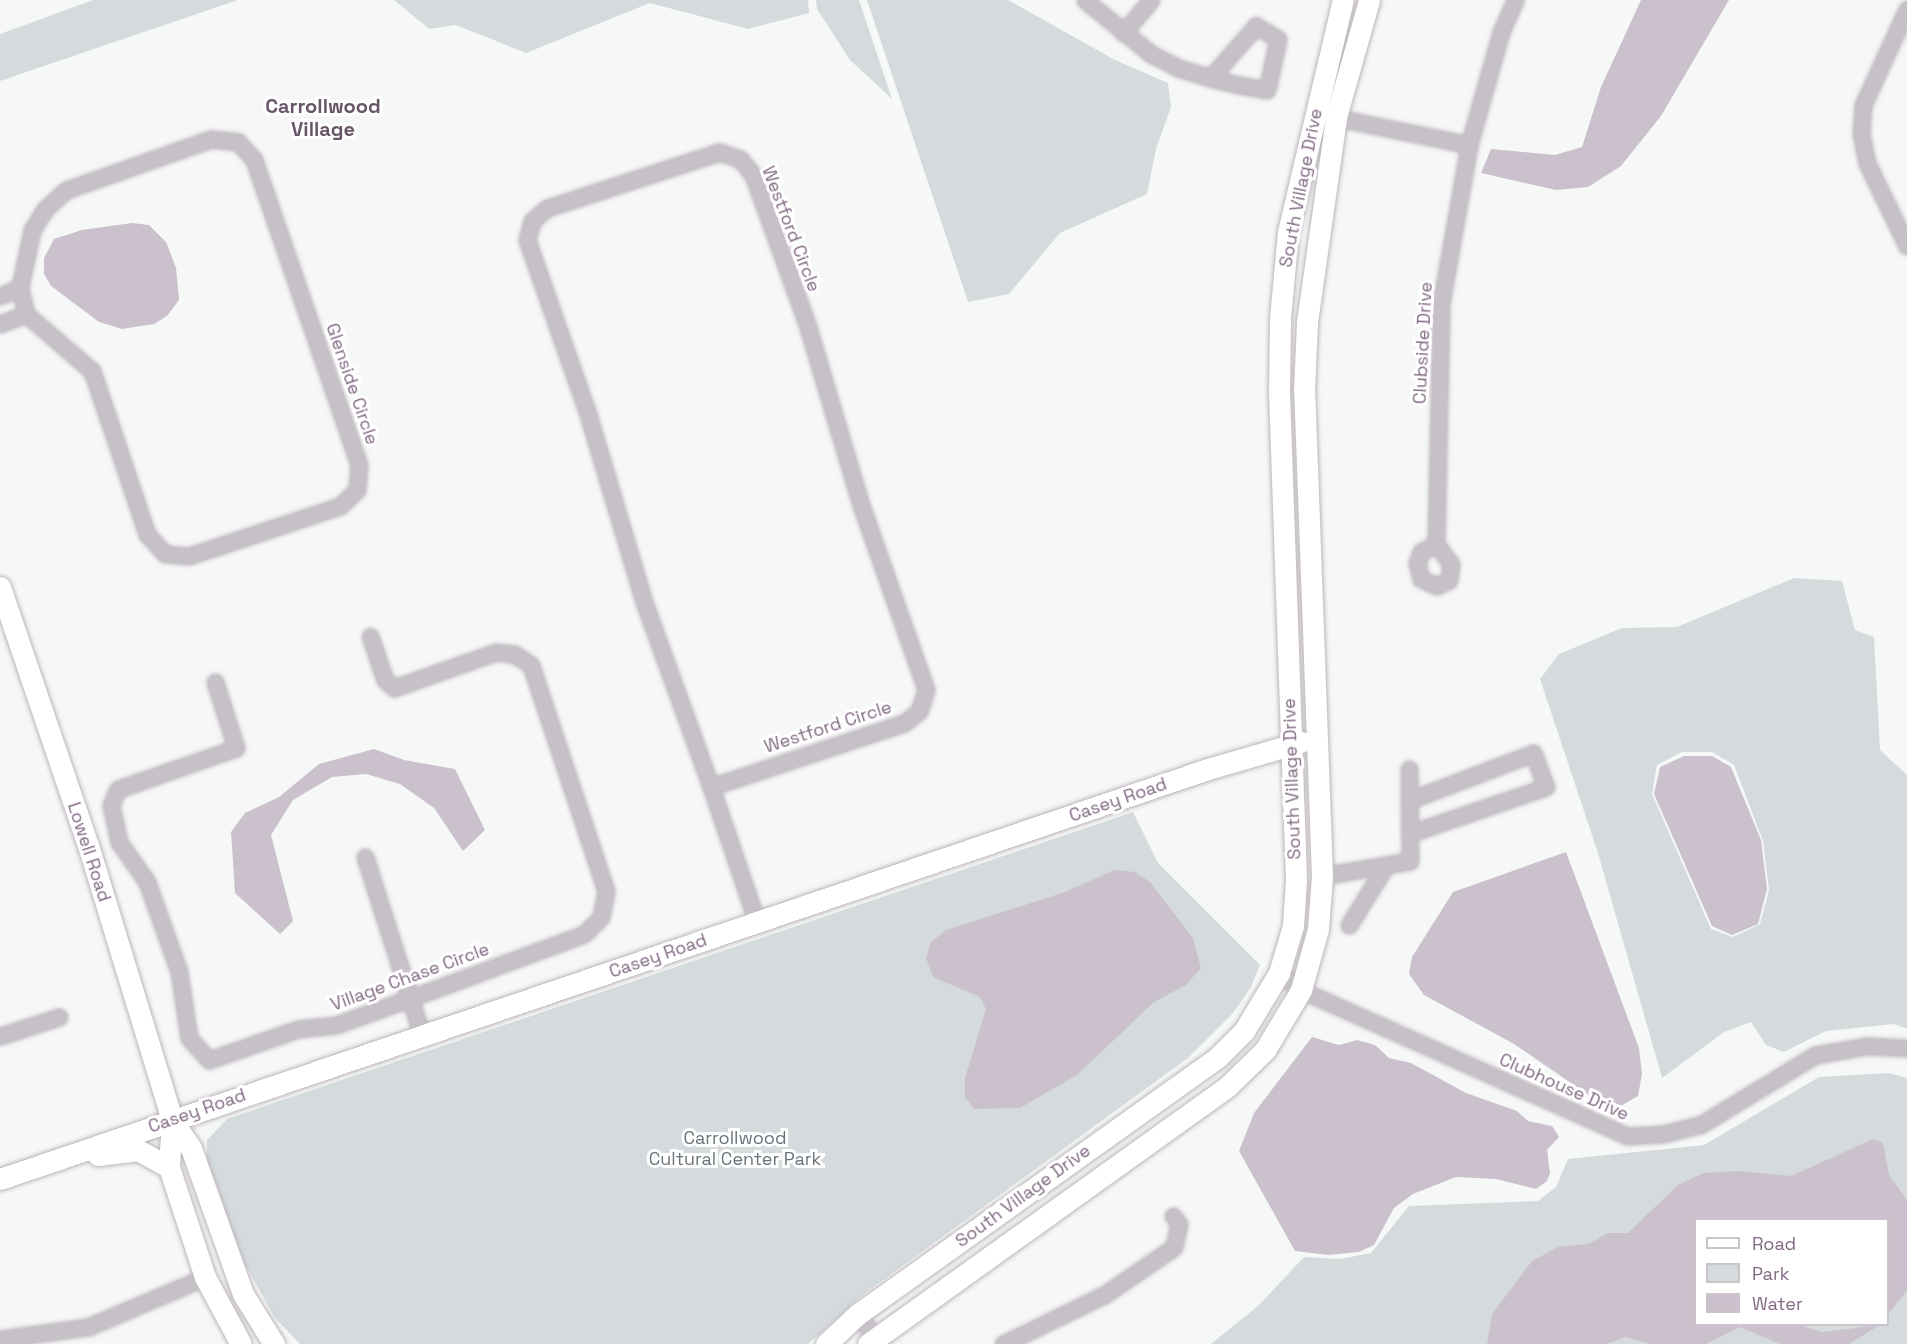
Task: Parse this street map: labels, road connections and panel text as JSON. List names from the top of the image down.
{
  "streets": {
    "street": [
      "South Village Drive",
      "Westford Circle",
      "Clubside Drive",
      "Glenside Circle",
      "Casey Road",
      "Lowell Road",
      "Village Chase Circle",
      "Clubhouse Drive"
    ]
  },
  "crossings": [
    ["South Village Drive", "Casey Road"],
    ["South Village Drive", "Clubhouse Drive"],
    ["Westford Circle", "Casey Road"],
    ["Casey Road", "Lowell Road"]
  ],
  "districts": ["Carrollwood Village"],
  "parks": ["Carrollwood Cultural Center Park"],
  "legend": ["Road", "Park", "Water"]
}
